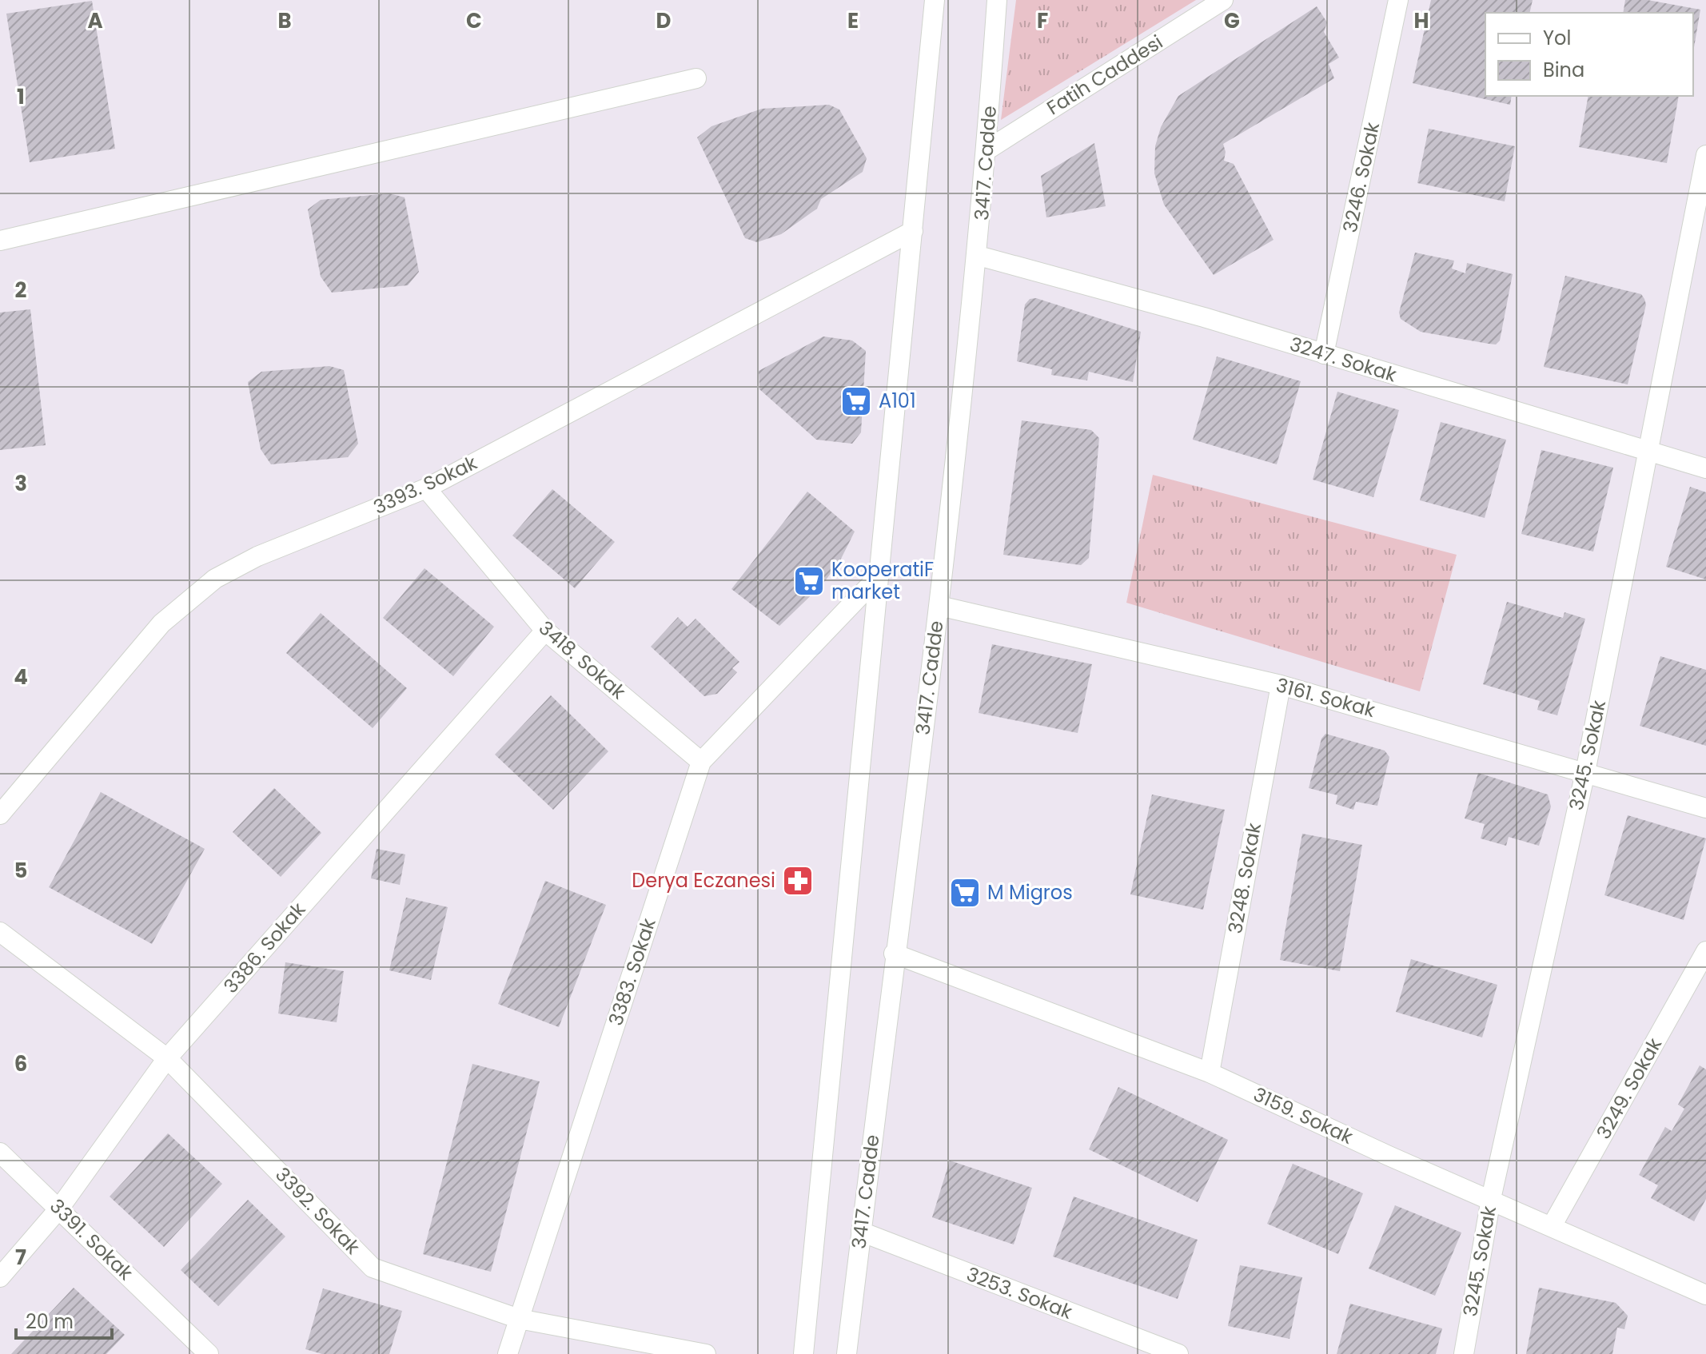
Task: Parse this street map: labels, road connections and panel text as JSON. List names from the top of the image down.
{
  "streets": {
    "street": [
      "Fatih Caddesi",
      "3417. Cadde",
      "3246. Sokak",
      "3247. Sokak",
      "3393. Sokak",
      "3418. Sokak",
      "3161. Sokak",
      "3245. Sokak",
      "3248. Sokak",
      "3386. Sokak",
      "3383. Sokak",
      "3249. Sokak",
      "3159. Sokak",
      "3392. Sokak",
      "3391. Sokak",
      "3253. Sokak"
    ]
  },
  "crossings": [
    ["Fatih Caddesi", "3417. Cadde"],
    ["3417. Cadde", "3247. Sokak"],
    ["3417. Cadde", "3161. Sokak"],
    ["3417. Cadde", "3159. Sokak"],
    ["3417. Cadde", "3253. Sokak"],
    ["3246. Sokak", "3247. Sokak"],
    ["3247. Sokak", "3245. Sokak"],
    ["3393. Sokak", "3418. Sokak"],
    ["3418. Sokak", "3386. Sokak"],
    ["3418. Sokak", "3383. Sokak"],
    ["3161. Sokak", "3245. Sokak"],
    ["3161. Sokak", "3248. Sokak"],
    ["3245. Sokak", "3159. Sokak"],
    ["3248. Sokak", "3159. Sokak"],
    ["3386. Sokak", "3392. Sokak"],
    ["3386. Sokak", "3391. Sokak"],
    ["3383. Sokak", "3392. Sokak"],
    ["3249. Sokak", "3159. Sokak"]
  ],
  "places": {
    "supermarket": ["A101", "KooperatiF market", "M Migros"],
    "pharmacy": ["Derya Eczanesi"]
  },
  "legend": ["Yol", "Bina"],
  "scale_bar": "20 m",
  "grid": {
    "columns": [
      "A",
      "B",
      "C",
      "D",
      "E",
      "F",
      "G",
      "H"
    ],
    "rows": [
      "1",
      "2",
      "3",
      "4",
      "5",
      "6",
      "7"
    ]
  }
}
